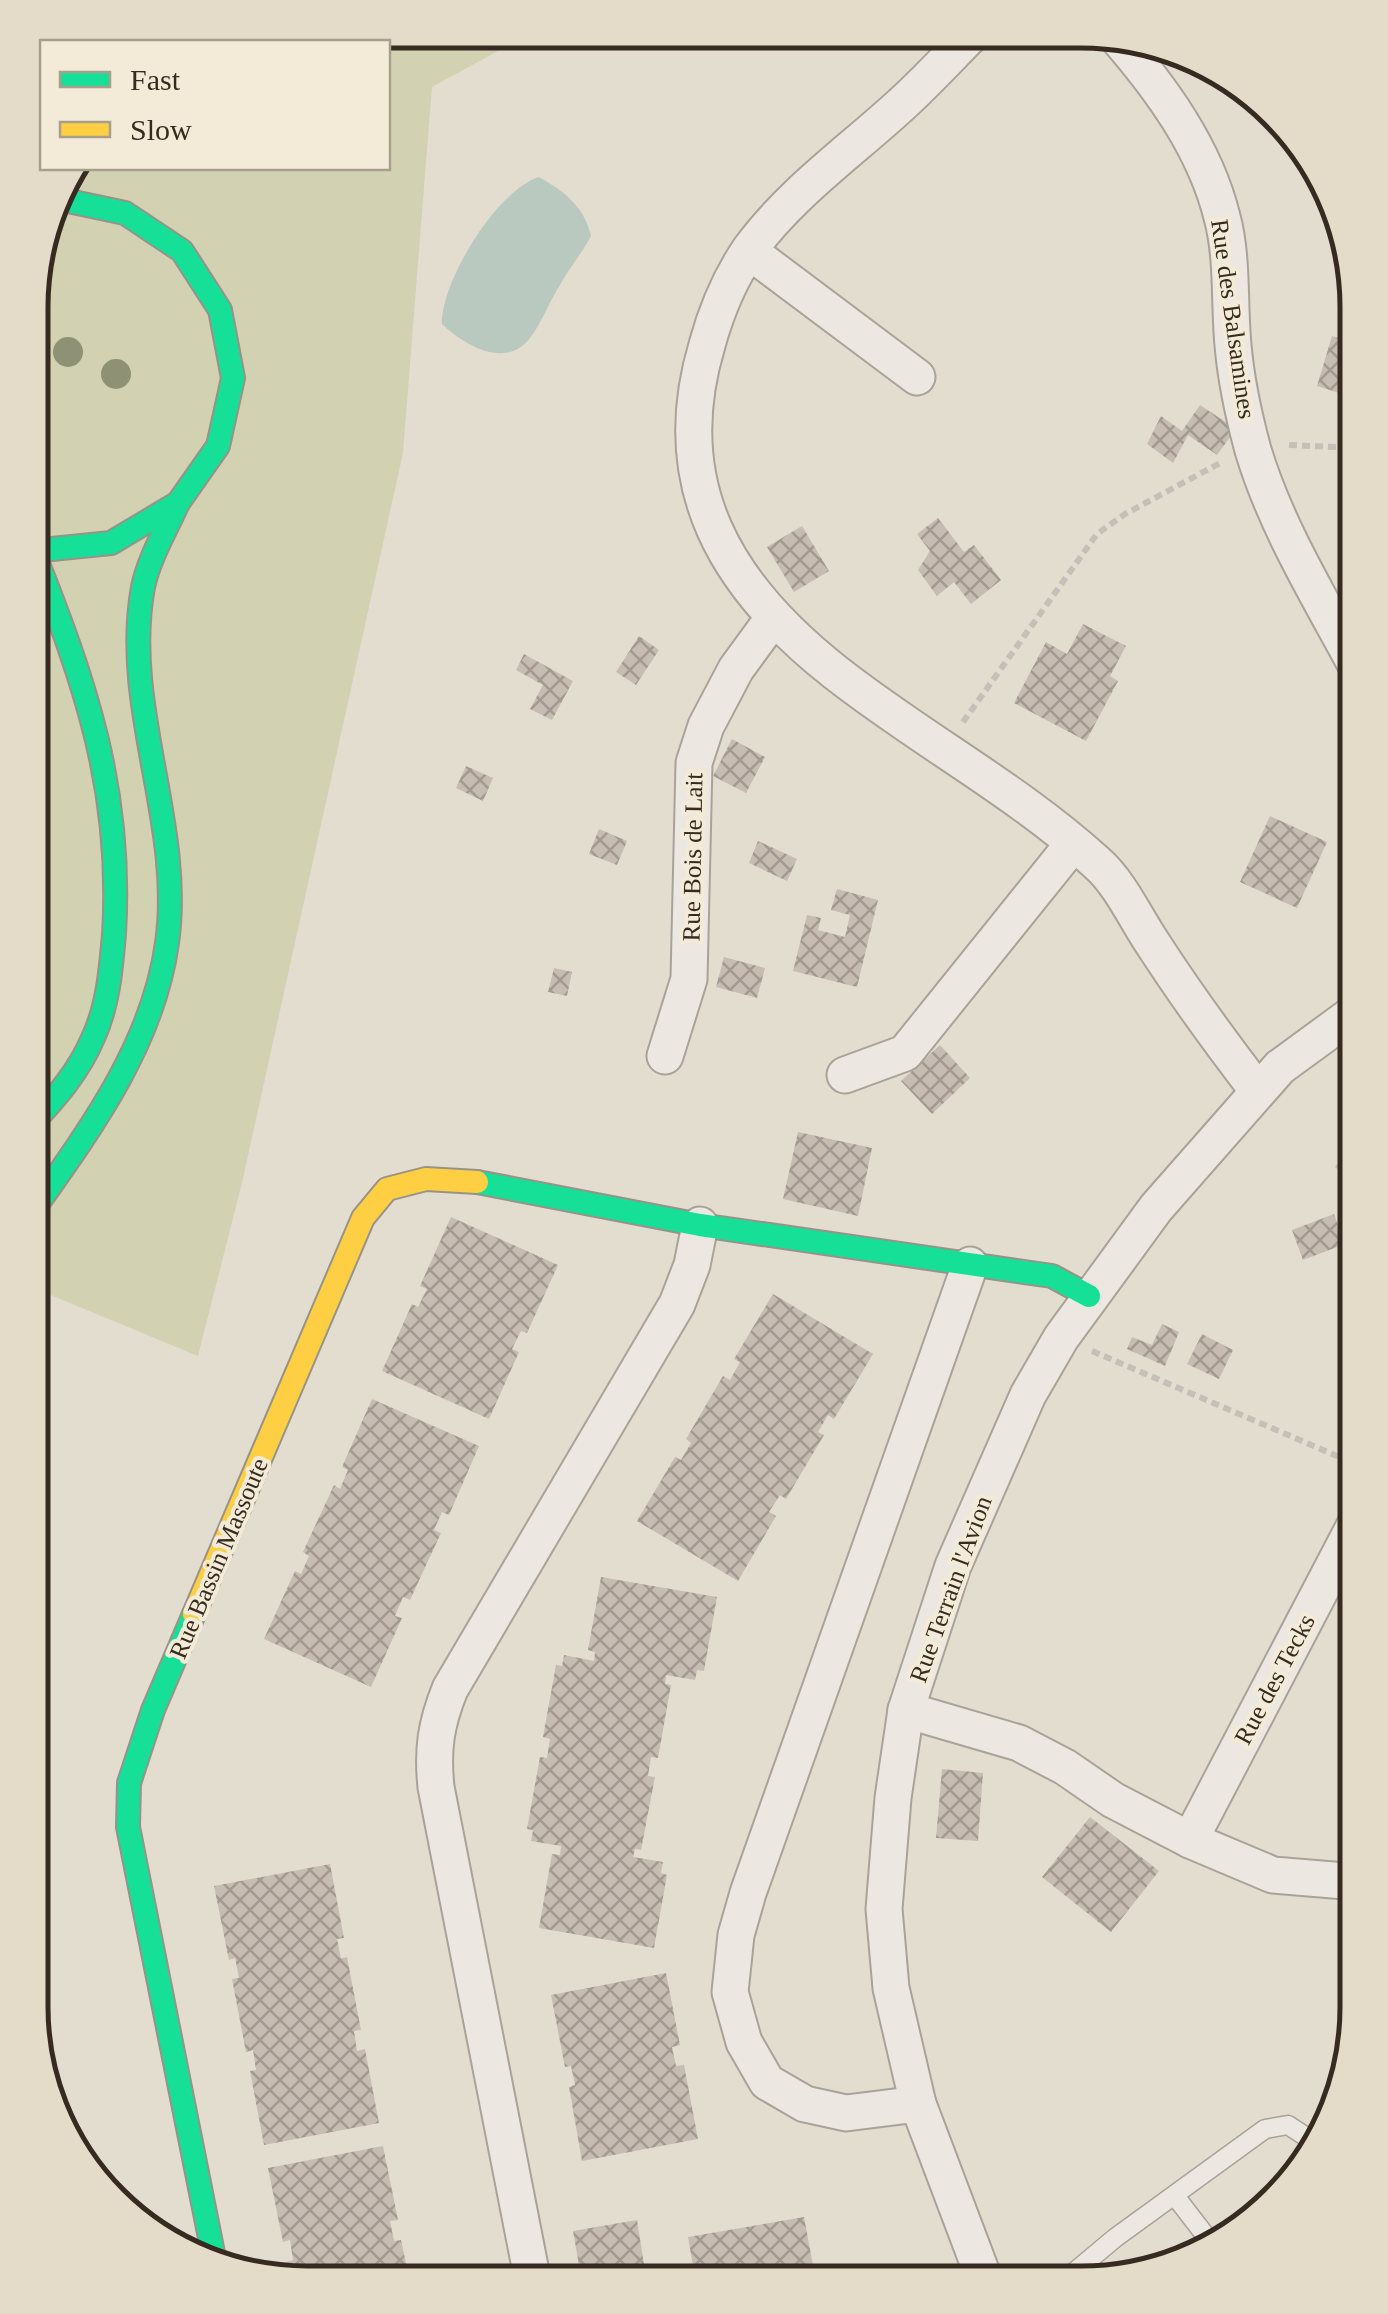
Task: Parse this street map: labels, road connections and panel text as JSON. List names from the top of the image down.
{
  "streets": {
    "main road": ["Rue Bassin Massoute"],
    "street": [
      "Rue des Balsamines",
      "Rue Bois de Lait",
      "Rue Terrain l'Avion",
      "Rue des Tecks"
    ]
  },
  "crossings": [
    ["Rue Bassin Massoute", "Rue Terrain l'Avion"]
  ],
  "legend": ["Fast", "Slow"]
}
